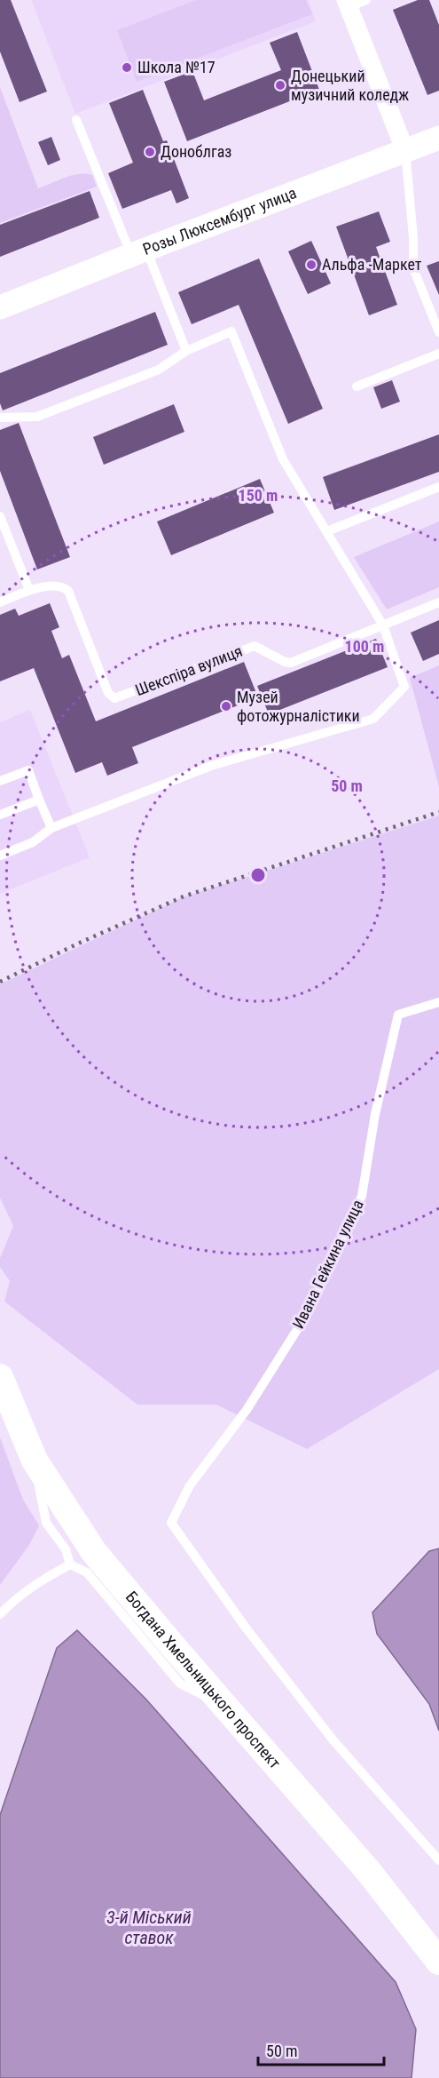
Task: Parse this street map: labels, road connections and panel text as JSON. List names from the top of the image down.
{
  "streets": {
    "main road": ["Богдана Хмельницького проспект"],
    "street": ["Розы Люксембург улица"],
    "lane": ["Шекспіра вулиця", "Ивана Гейкина улица"]
  },
  "water": ["3-й Міський ставок"],
  "places": [
    "Школа №17",
    "Донецький музичний коледж",
    "Доноблгаз",
    "Альфа -Маркет",
    "Музей фотожурналістики"
  ],
  "scale_bar": "50 m",
  "rings": ["150 m", "100 m", "50 m"]
}
